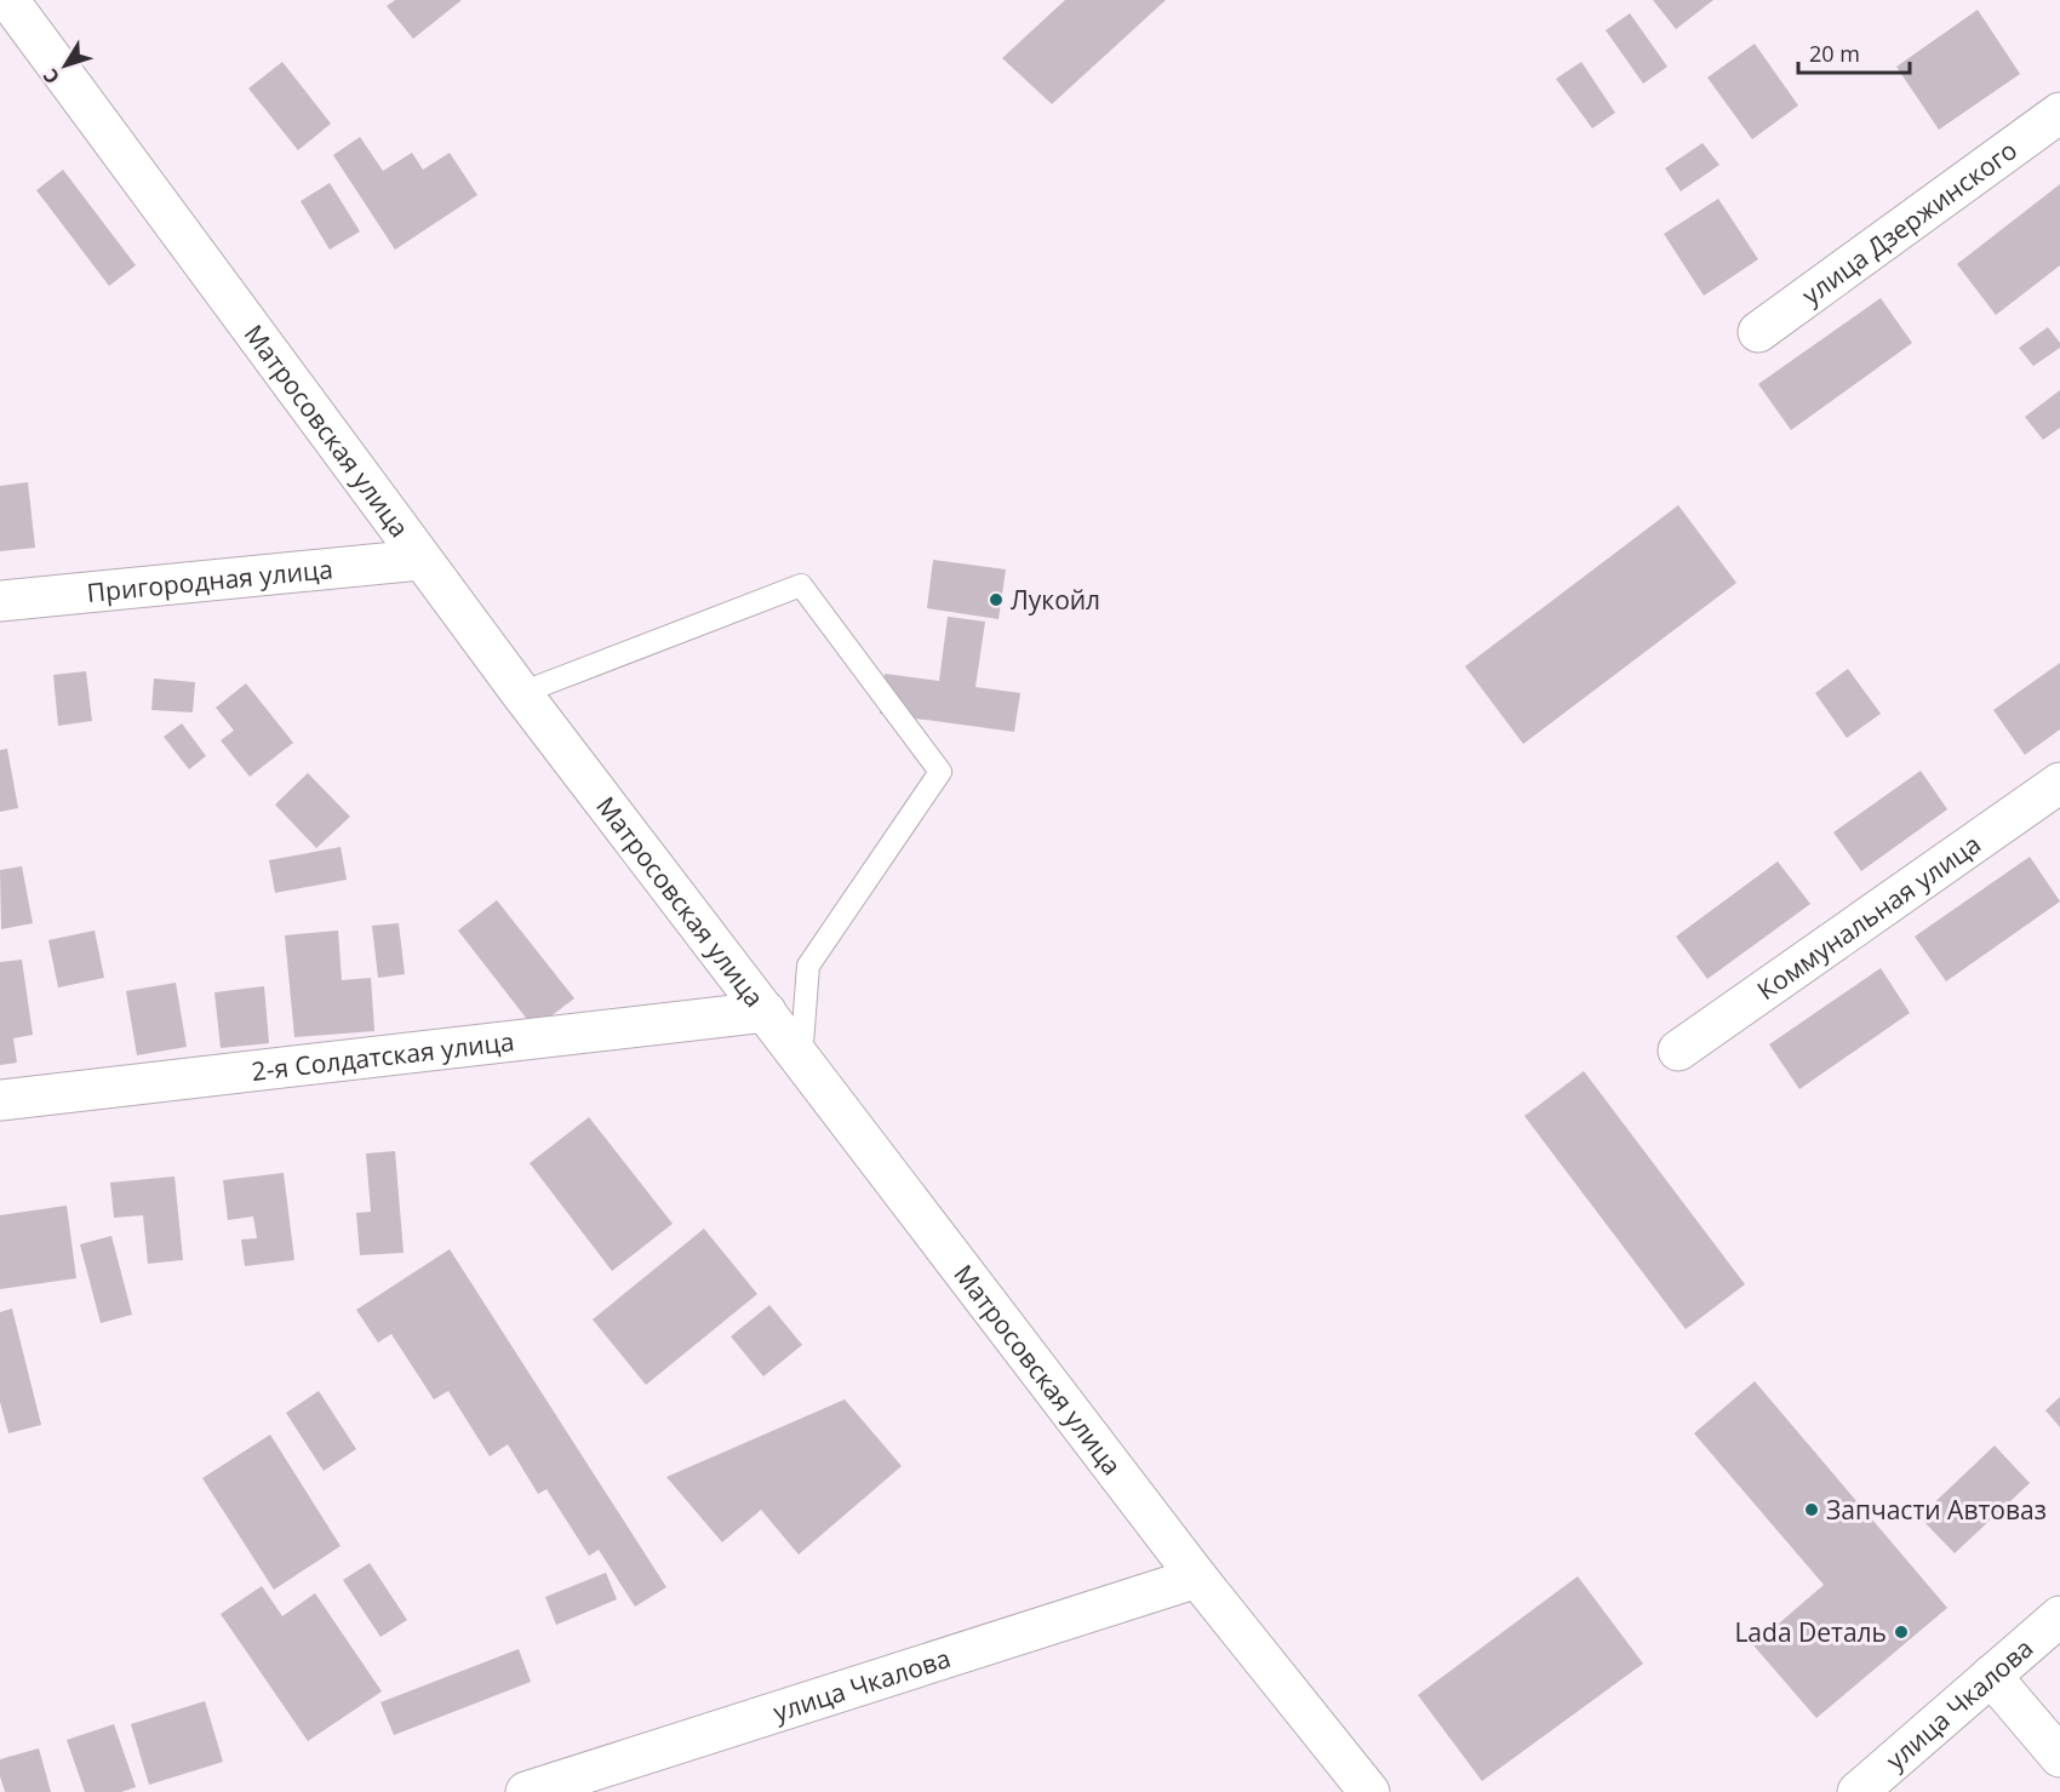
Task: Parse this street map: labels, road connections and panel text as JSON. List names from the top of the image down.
{
  "streets": {
    "main road": [
      "улица Дзержинского",
      "Матросовская улица",
      "Пригородная улица",
      "Коммунальная улица",
      "2-я Солдатская улица",
      "улица Чкалова"
    ]
  },
  "crossings": [
    ["Матросовская улица", "Пригородная улица"],
    ["Матросовская улица", "2-я Солдатская улица"],
    ["Матросовская улица", "улица Чкалова"]
  ],
  "places": ["Лукойл", "Запчасти Автоваз", "Lada Dеталь"],
  "scale_bar": "20 m",
  "north": "bottom left"
}
